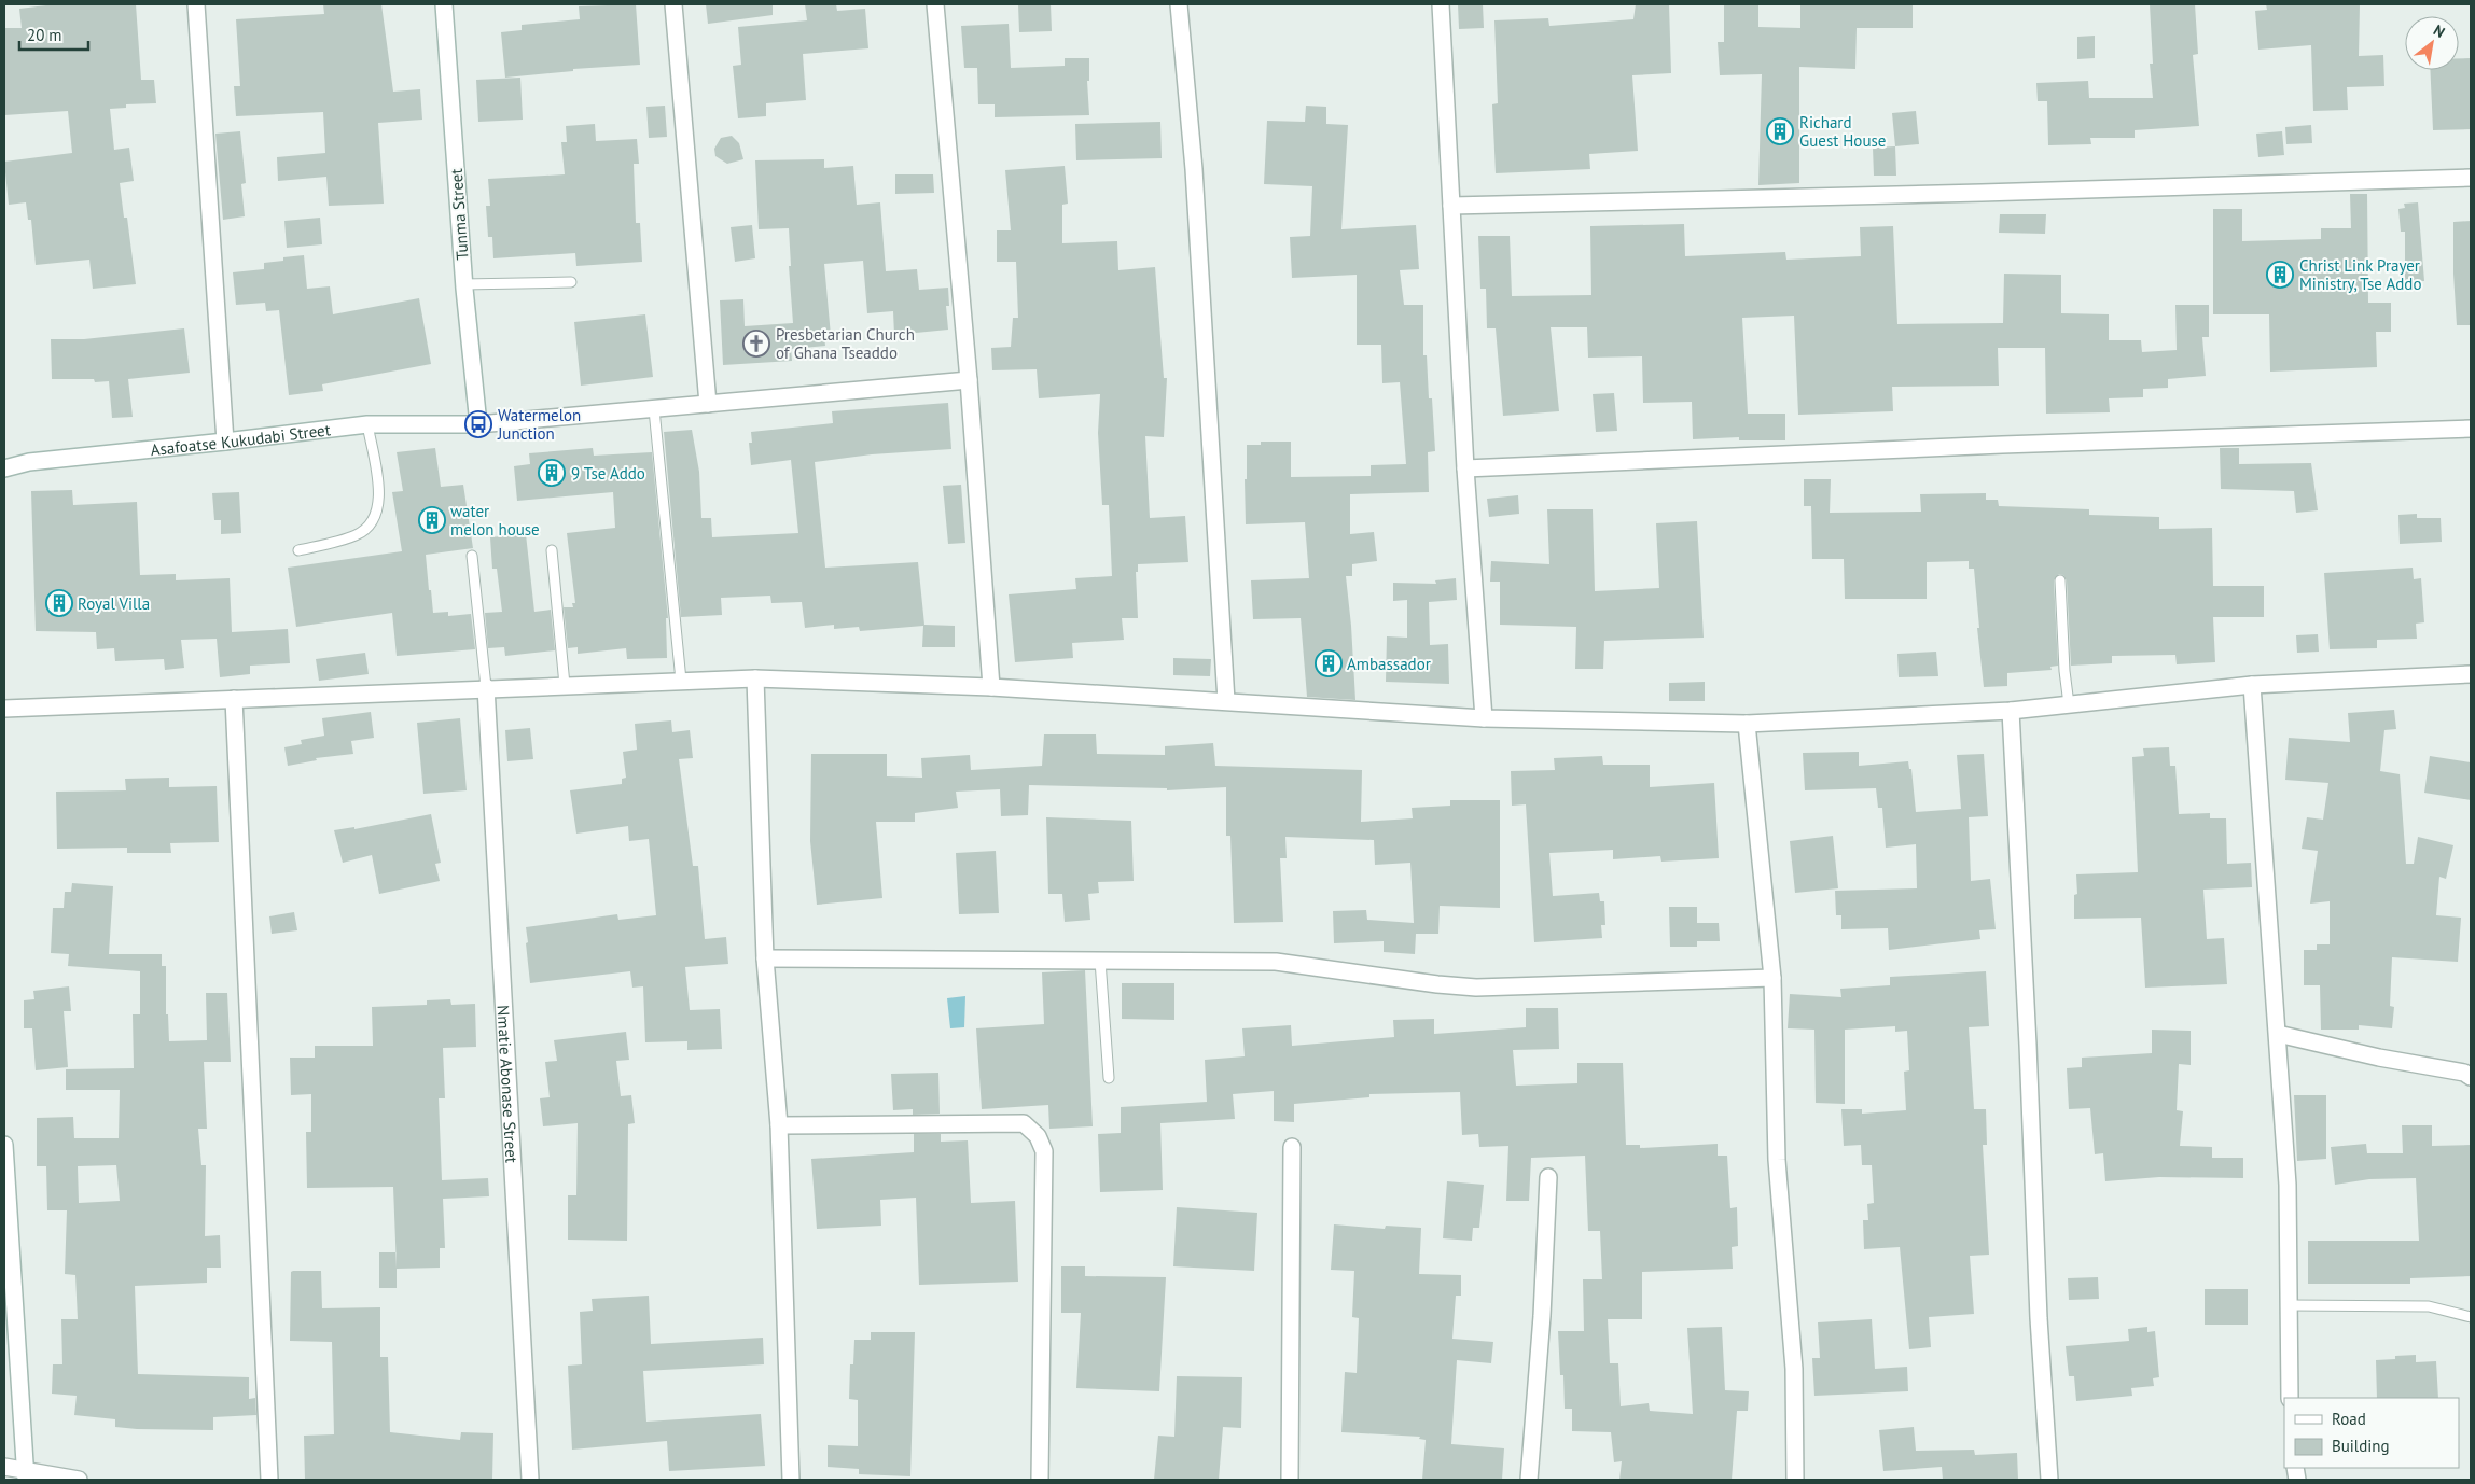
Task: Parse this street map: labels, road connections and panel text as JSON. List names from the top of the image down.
{
  "streets": {
    "street": ["Tunma Street", "Asafoatse Kukudabi Street", "Nmatie Abonase Street"]
  },
  "crossings": [
    ["Tunma Street", "Asafoatse Kukudabi Street"]
  ],
  "places": {
    "building": [
      "Richard Guest House",
      "Christ Link Prayer Ministry, Tse Addo",
      "9 Tse Addo",
      "water melon house",
      "Royal Villa",
      "Ambassador"
    ],
    "church": ["Presbetarian Church of Ghana Tseaddo"],
    "bus stop": ["Watermelon Junction"]
  },
  "legend": ["Road", "Building"],
  "scale_bar": "20 m",
  "north": "top right"
}
